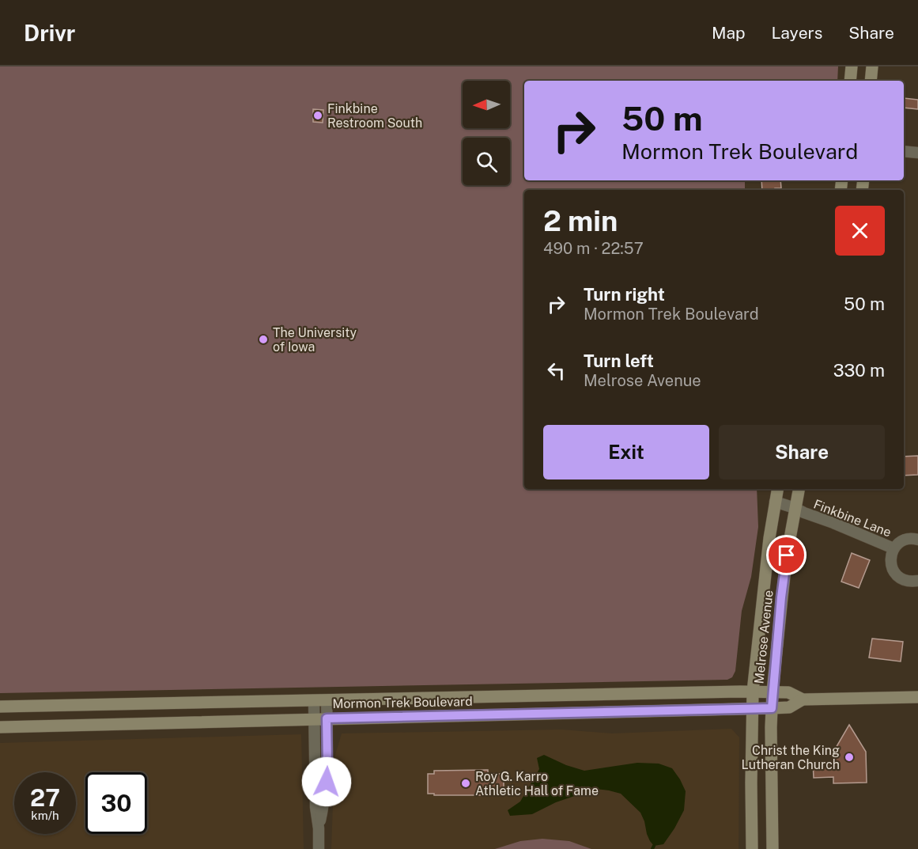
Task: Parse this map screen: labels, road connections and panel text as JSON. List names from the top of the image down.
{
  "streets": {
    "main road": ["Melrose Avenue", "Mormon Trek Boulevard"],
    "street": ["Finkbine Lane"]
  },
  "crossings": [
    ["Finkbine Lane", "Melrose Avenue"],
    ["Melrose Avenue", "Mormon Trek Boulevard"]
  ],
  "places": [
    "Finkbine Restroom South",
    "The University of Iowa",
    "Christ the King Lutheran Church",
    "Roy G. Karro Athletic Hall of Fame"
  ],
  "north": "left",
  "page": {
    "header": "Drivr",
    "nav": ["Map", "Layers", "Share"],
    "turn": ["50 m", "Mormon Trek Boulevard"],
    "heading": ["2 min", "490 m · 22:57"],
    "list": [
      {
        "name": "Turn right",
        "note": "Mormon Trek Boulevard",
        "value": "50 m"
      },
      {
        "name": "Turn left",
        "note": "Melrose Avenue",
        "value": "330 m"
      }
    ],
    "buttons": ["Exit", "Share"],
    "speed": "27 km/h",
    "limit": "30"
  }
}
